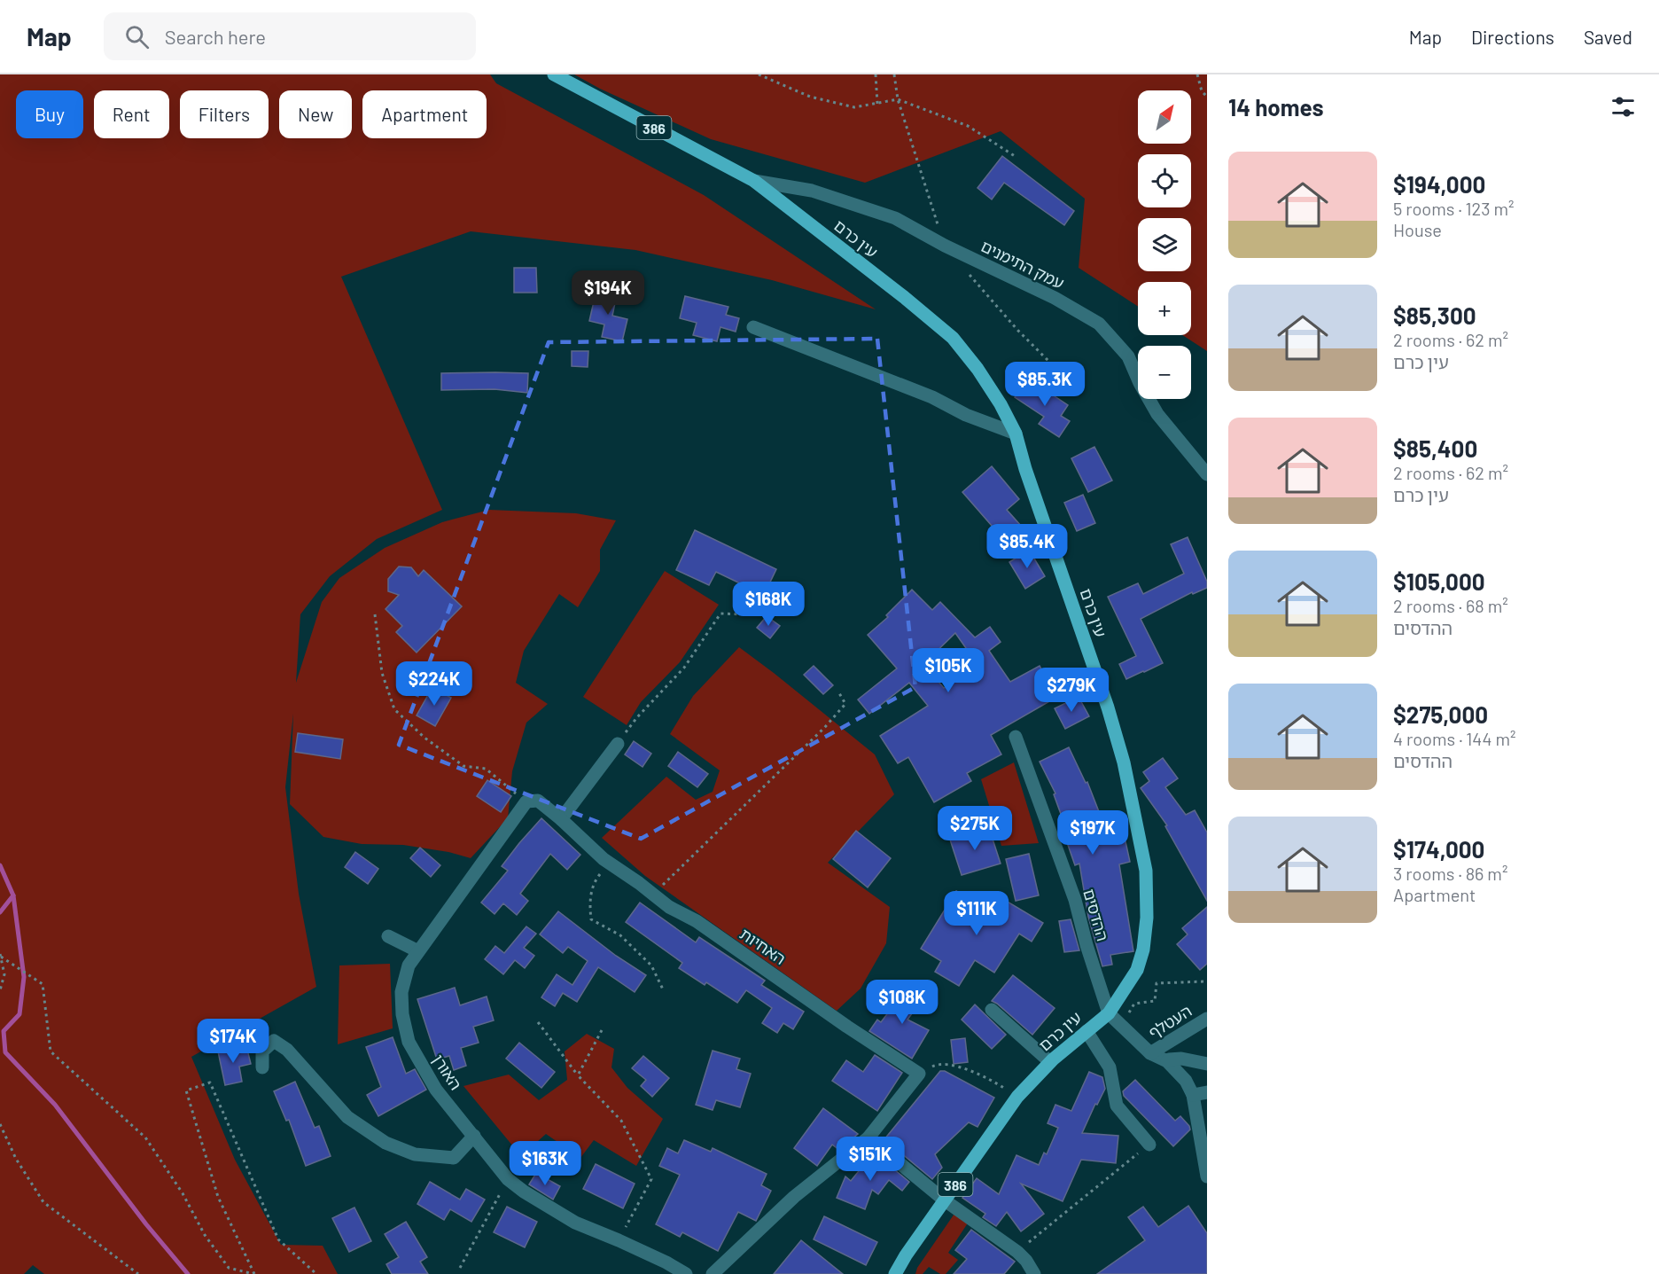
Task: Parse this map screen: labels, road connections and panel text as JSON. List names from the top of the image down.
{
  "streets": {
    "main road": ["386", "עין כרם"],
    "street": [
      "עמק התימנים",
      "ההדסים",
      "האחיות",
      "העטלף",
      "האורן"
    ]
  },
  "crossings": [
    ["386", "עין כרם"],
    ["386", "עמק התימנים"],
    ["עין כרם", "עמק התימנים"],
    ["עין כרם", "ההדסים"],
    ["האחיות", "האורן"]
  ],
  "north": "top right",
  "page": {
    "header": "Map",
    "search": "Search here",
    "nav": ["Map", "Directions", "Saved"],
    "heading": "14 homes",
    "map_buttons": ["+", "−"],
    "chip": [
      "Buy",
      "Rent",
      "Filters",
      "New",
      "Apartment"
    ],
    "list": [
      {
        "name": "$194,000",
        "note": "5 rooms · 123 m² · House"
      },
      {
        "name": "$85,300",
        "note": "2 rooms · 62 m² · עין כרם"
      },
      {
        "name": "$85,400",
        "note": "2 rooms · 62 m² · עין כרם"
      },
      {
        "name": "$105,000",
        "note": "2 rooms · 68 m² · ההדסים"
      },
      {
        "name": "$275,000",
        "note": "4 rooms · 144 m² · ההדסים"
      },
      {
        "name": "$174,000",
        "note": "3 rooms · 86 m² · Apartment"
      }
    ],
    "price": [
      "$194K",
      "$85.3K",
      "$85.4K",
      "$168K",
      "$105K",
      "$224K",
      "$279K",
      "$275K",
      "$197K",
      "$111K",
      "$108K",
      "$174K",
      "$151K",
      "$163K"
    ]
  }
}
